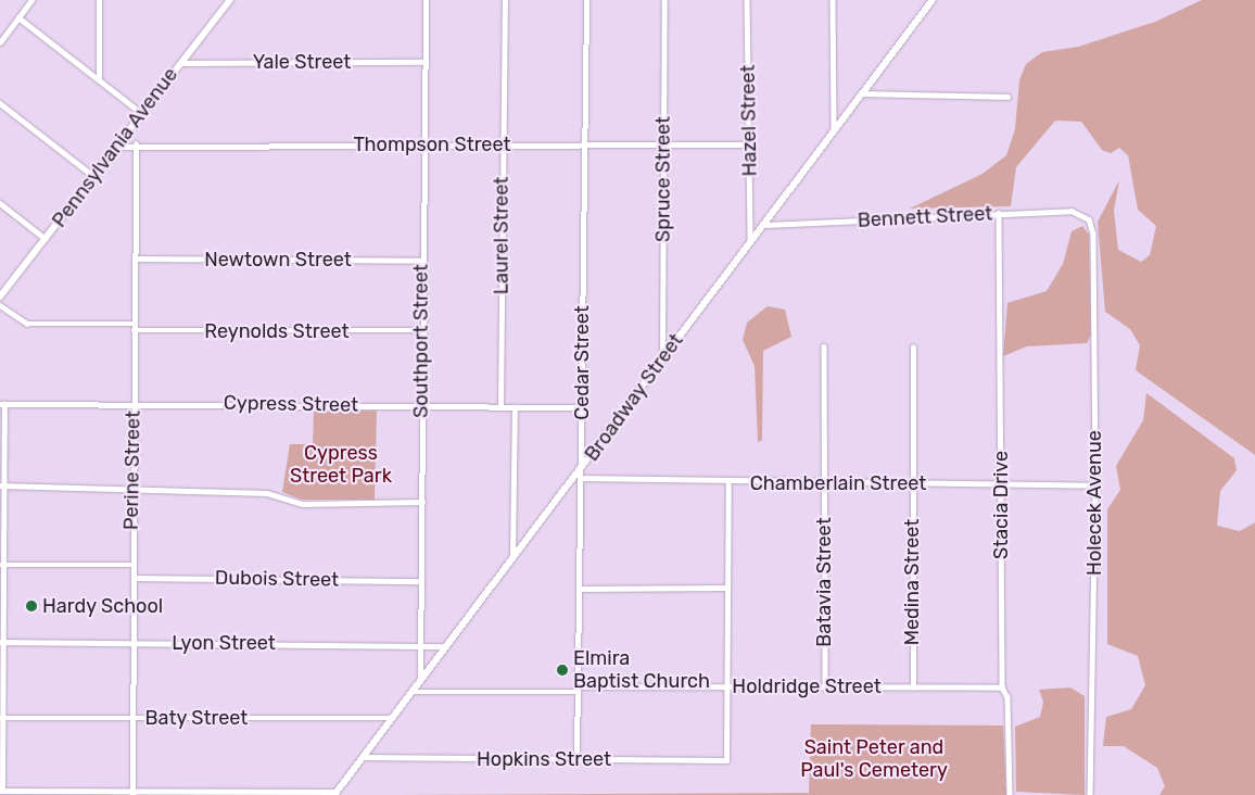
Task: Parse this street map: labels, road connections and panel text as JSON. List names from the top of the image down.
{
  "streets": {
    "main road": ["Pennsylvania Avenue"],
    "street": [
      "Yale Street",
      "Hazel Street",
      "Thompson Street",
      "Spruce Street",
      "Bennett Street",
      "Laurel Street",
      "Newtown Street",
      "Reynolds Street",
      "Southport Street",
      "Cedar Street",
      "Broadway Street",
      "Cypress Street",
      "Perine Street",
      "Chamberlain Street",
      "Holecek Avenue",
      "Stacia Drive",
      "Dubois Street",
      "Batavia Street",
      "Medina Street",
      "Lyon Street",
      "Holdridge Street",
      "Baty Street",
      "Hopkins Street"
    ]
  },
  "crossings": [
    ["Yale Street", "Pennsylvania Avenue"],
    ["Yale Street", "Southport Street"],
    ["Hazel Street", "Thompson Street"],
    ["Hazel Street", "Broadway Street"],
    ["Thompson Street", "Pennsylvania Avenue"],
    ["Thompson Street", "Spruce Street"],
    ["Thompson Street", "Laurel Street"],
    ["Thompson Street", "Southport Street"],
    ["Thompson Street", "Cedar Street"],
    ["Thompson Street", "Perine Street"],
    ["Spruce Street", "Broadway Street"],
    ["Bennett Street", "Broadway Street"],
    ["Bennett Street", "Holecek Avenue"],
    ["Bennett Street", "Stacia Drive"],
    ["Laurel Street", "Cypress Street"],
    ["Newtown Street", "Southport Street"],
    ["Newtown Street", "Perine Street"],
    ["Reynolds Street", "Southport Street"],
    ["Reynolds Street", "Perine Street"],
    ["Southport Street", "Broadway Street"],
    ["Southport Street", "Cypress Street"],
    ["Southport Street", "Dubois Street"],
    ["Southport Street", "Lyon Street"],
    ["Cedar Street", "Broadway Street"],
    ["Cedar Street", "Cypress Street"],
    ["Cedar Street", "Chamberlain Street"],
    ["Cedar Street", "Holdridge Street"],
    ["Cedar Street", "Hopkins Street"],
    ["Broadway Street", "Lyon Street"],
    ["Broadway Street", "Holdridge Street"],
    ["Broadway Street", "Baty Street"],
    ["Broadway Street", "Hopkins Street"],
    ["Cypress Street", "Perine Street"],
    ["Perine Street", "Dubois Street"],
    ["Perine Street", "Lyon Street"],
    ["Perine Street", "Baty Street"],
    ["Chamberlain Street", "Holecek Avenue"],
    ["Chamberlain Street", "Stacia Drive"],
    ["Chamberlain Street", "Batavia Street"],
    ["Chamberlain Street", "Medina Street"],
    ["Stacia Drive", "Holdridge Street"],
    ["Batavia Street", "Holdridge Street"],
    ["Medina Street", "Holdridge Street"],
    ["Holdridge Street", "Hopkins Street"]
  ],
  "parks": ["Cypress Street Park", "Saint Peter and Paul's Cemetery"],
  "places": ["Hardy School", "Elmira Baptist Church"]
}
